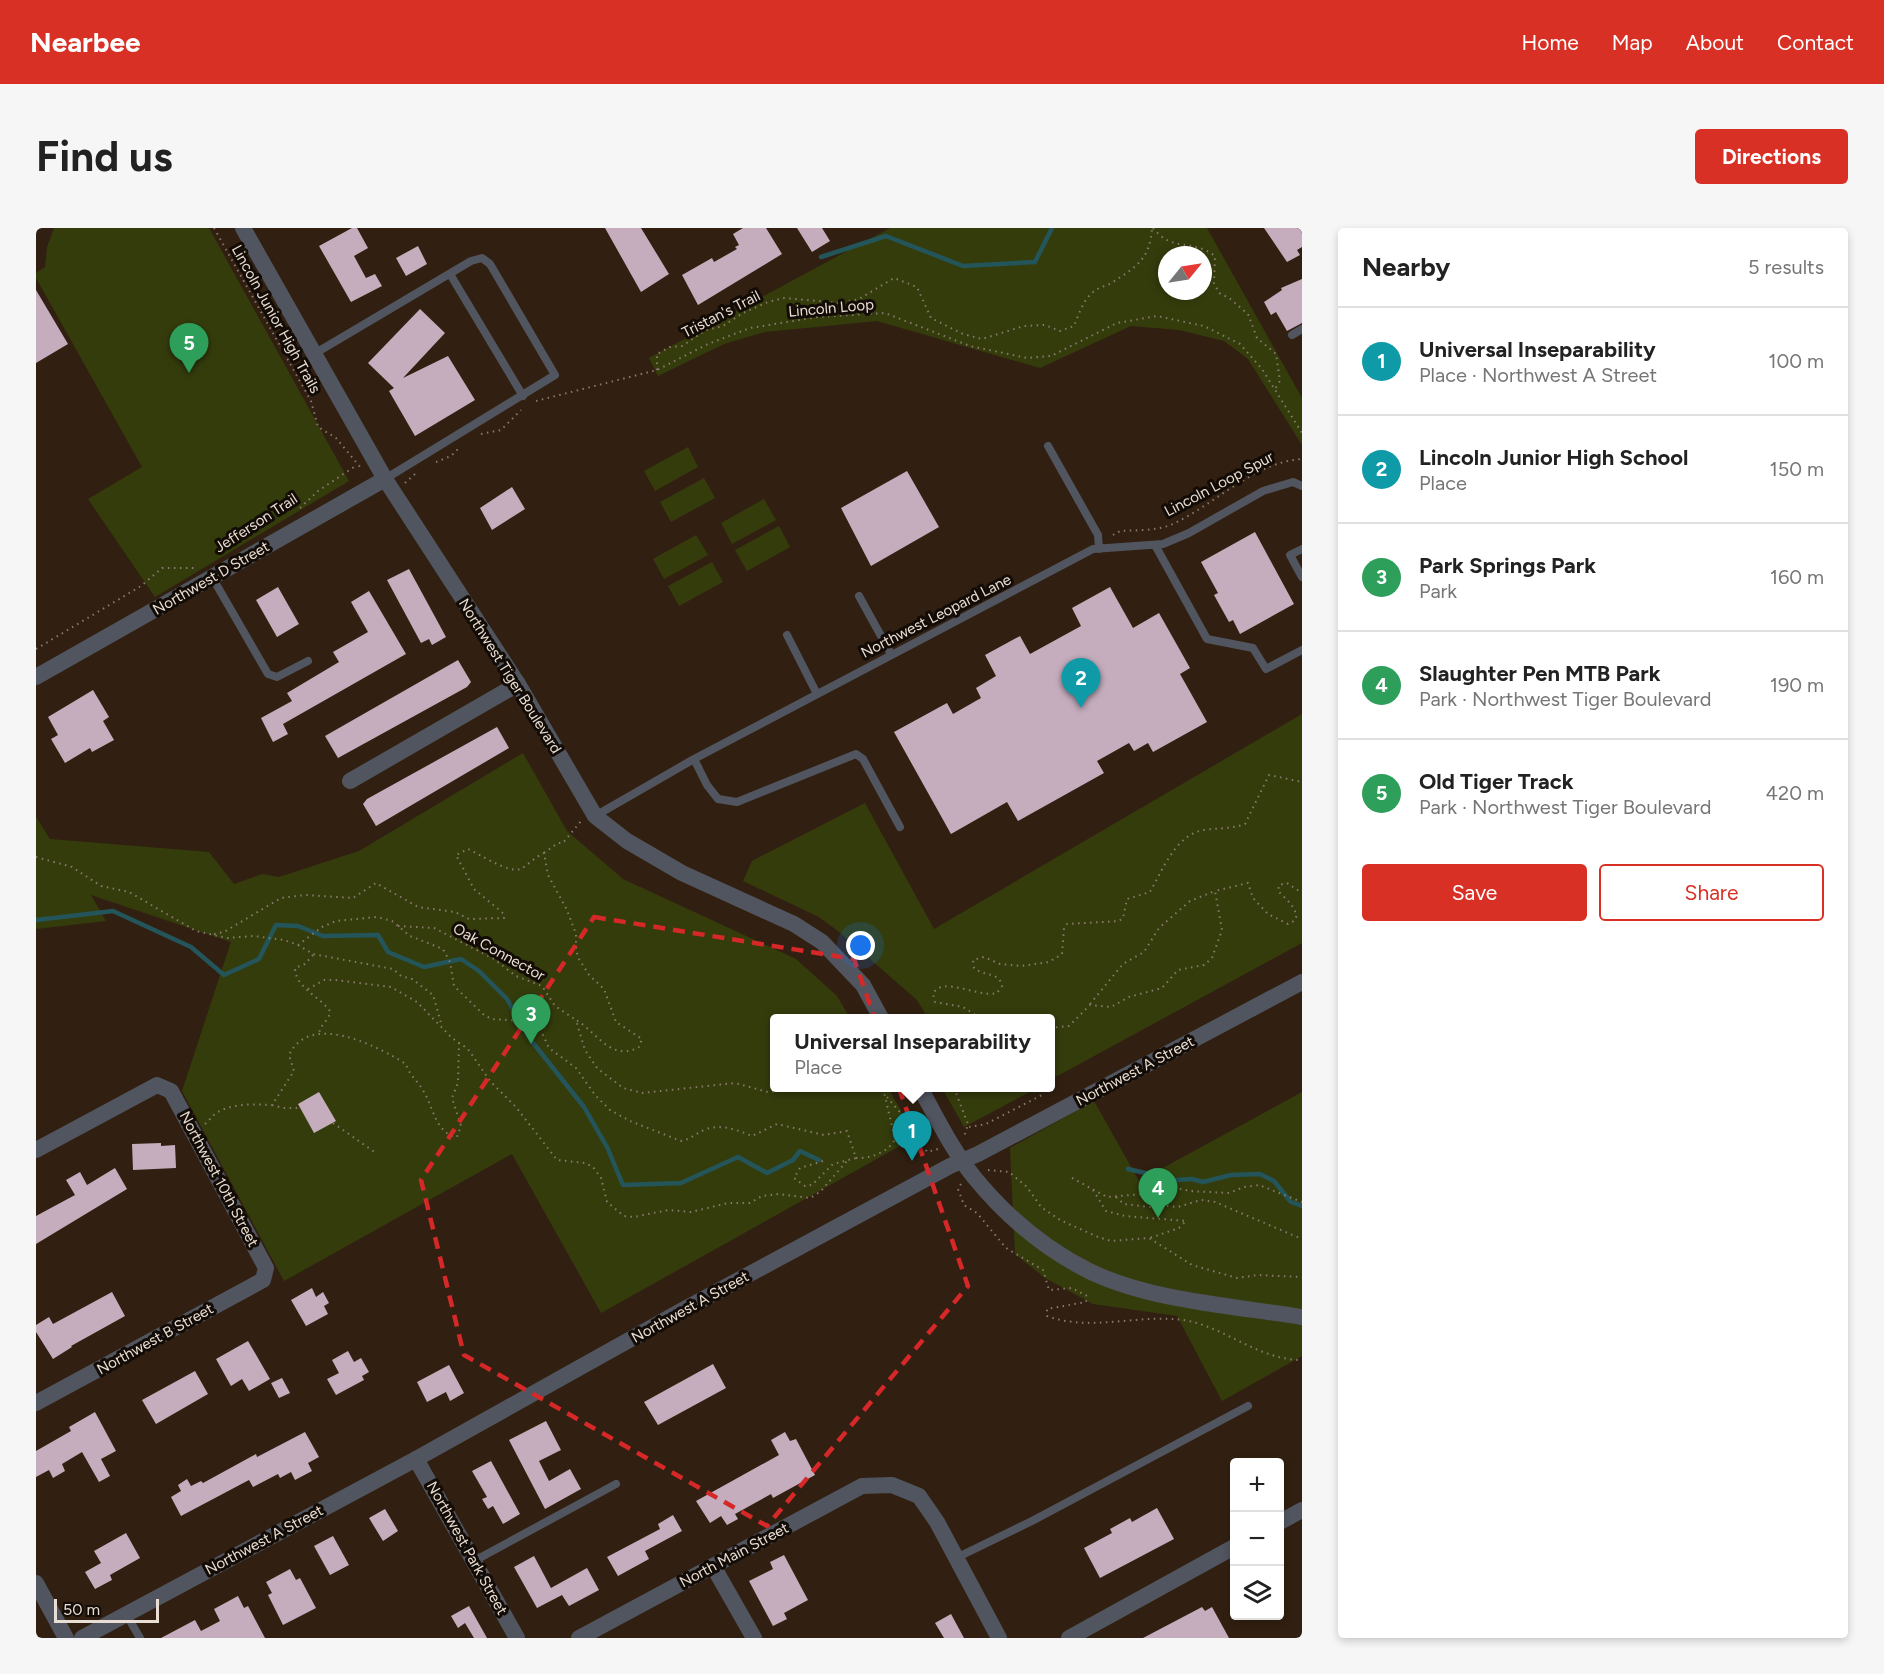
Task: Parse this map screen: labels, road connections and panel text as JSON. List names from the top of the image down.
{
  "streets": {
    "street": [
      "Northwest D Street",
      "Northwest Tiger Boulevard",
      "Northwest A Street",
      "Northwest 10th Street",
      "Northwest B Street",
      "Northwest Park Street",
      "North Main Street"
    ],
    "lane": ["Northwest Leopard Lane"],
    "path": [
      "Lincoln Loop",
      "Tristan's Trail",
      "Lincoln Junior High Trails",
      "Lincoln Loop Spur",
      "Jefferson Trail",
      "Oak Connector"
    ]
  },
  "crossings": [
    ["Lincoln Loop", "Tristan's Trail"],
    ["Lincoln Junior High Trails", "Jefferson Trail"],
    ["Northwest D Street", "Northwest Tiger Boulevard"],
    ["Northwest Leopard Lane", "Northwest Tiger Boulevard"],
    ["Northwest A Street", "Northwest Park Street"],
    ["Northwest 10th Street", "Northwest B Street"]
  ],
  "scale_bar": "50 m",
  "north": "top right",
  "page": {
    "header": "Nearbee",
    "nav": [
      "Home",
      "Map",
      "About",
      "Contact"
    ],
    "buttons": [
      "Directions",
      ["Save", "Share"]
    ],
    "title": "Find us",
    "heading": ["Nearby", "5 results"],
    "list": [
      {
        "mark": "1",
        "name": "Universal Inseparability",
        "note": "Place · Northwest A Street",
        "value": "100 m"
      },
      {
        "mark": "2",
        "name": "Lincoln Junior High School",
        "note": "Place",
        "value": "150 m"
      },
      {
        "mark": "3",
        "name": "Park Springs Park",
        "note": "Park",
        "value": "160 m"
      },
      {
        "mark": "4",
        "name": "Slaughter Pen MTB Park",
        "note": "Park · Northwest Tiger Boulevard",
        "value": "190 m"
      },
      {
        "mark": "5",
        "name": "Old Tiger Track",
        "note": "Park · Northwest Tiger Boulevard",
        "value": "420 m"
      }
    ],
    "pins": [
      "5",
      "2",
      "3",
      "1",
      "4"
    ],
    "popup": ["Universal Inseparability", "Place"],
    "map_buttons": ["+", "−"],
    "scale": "50 m"
  }
}
